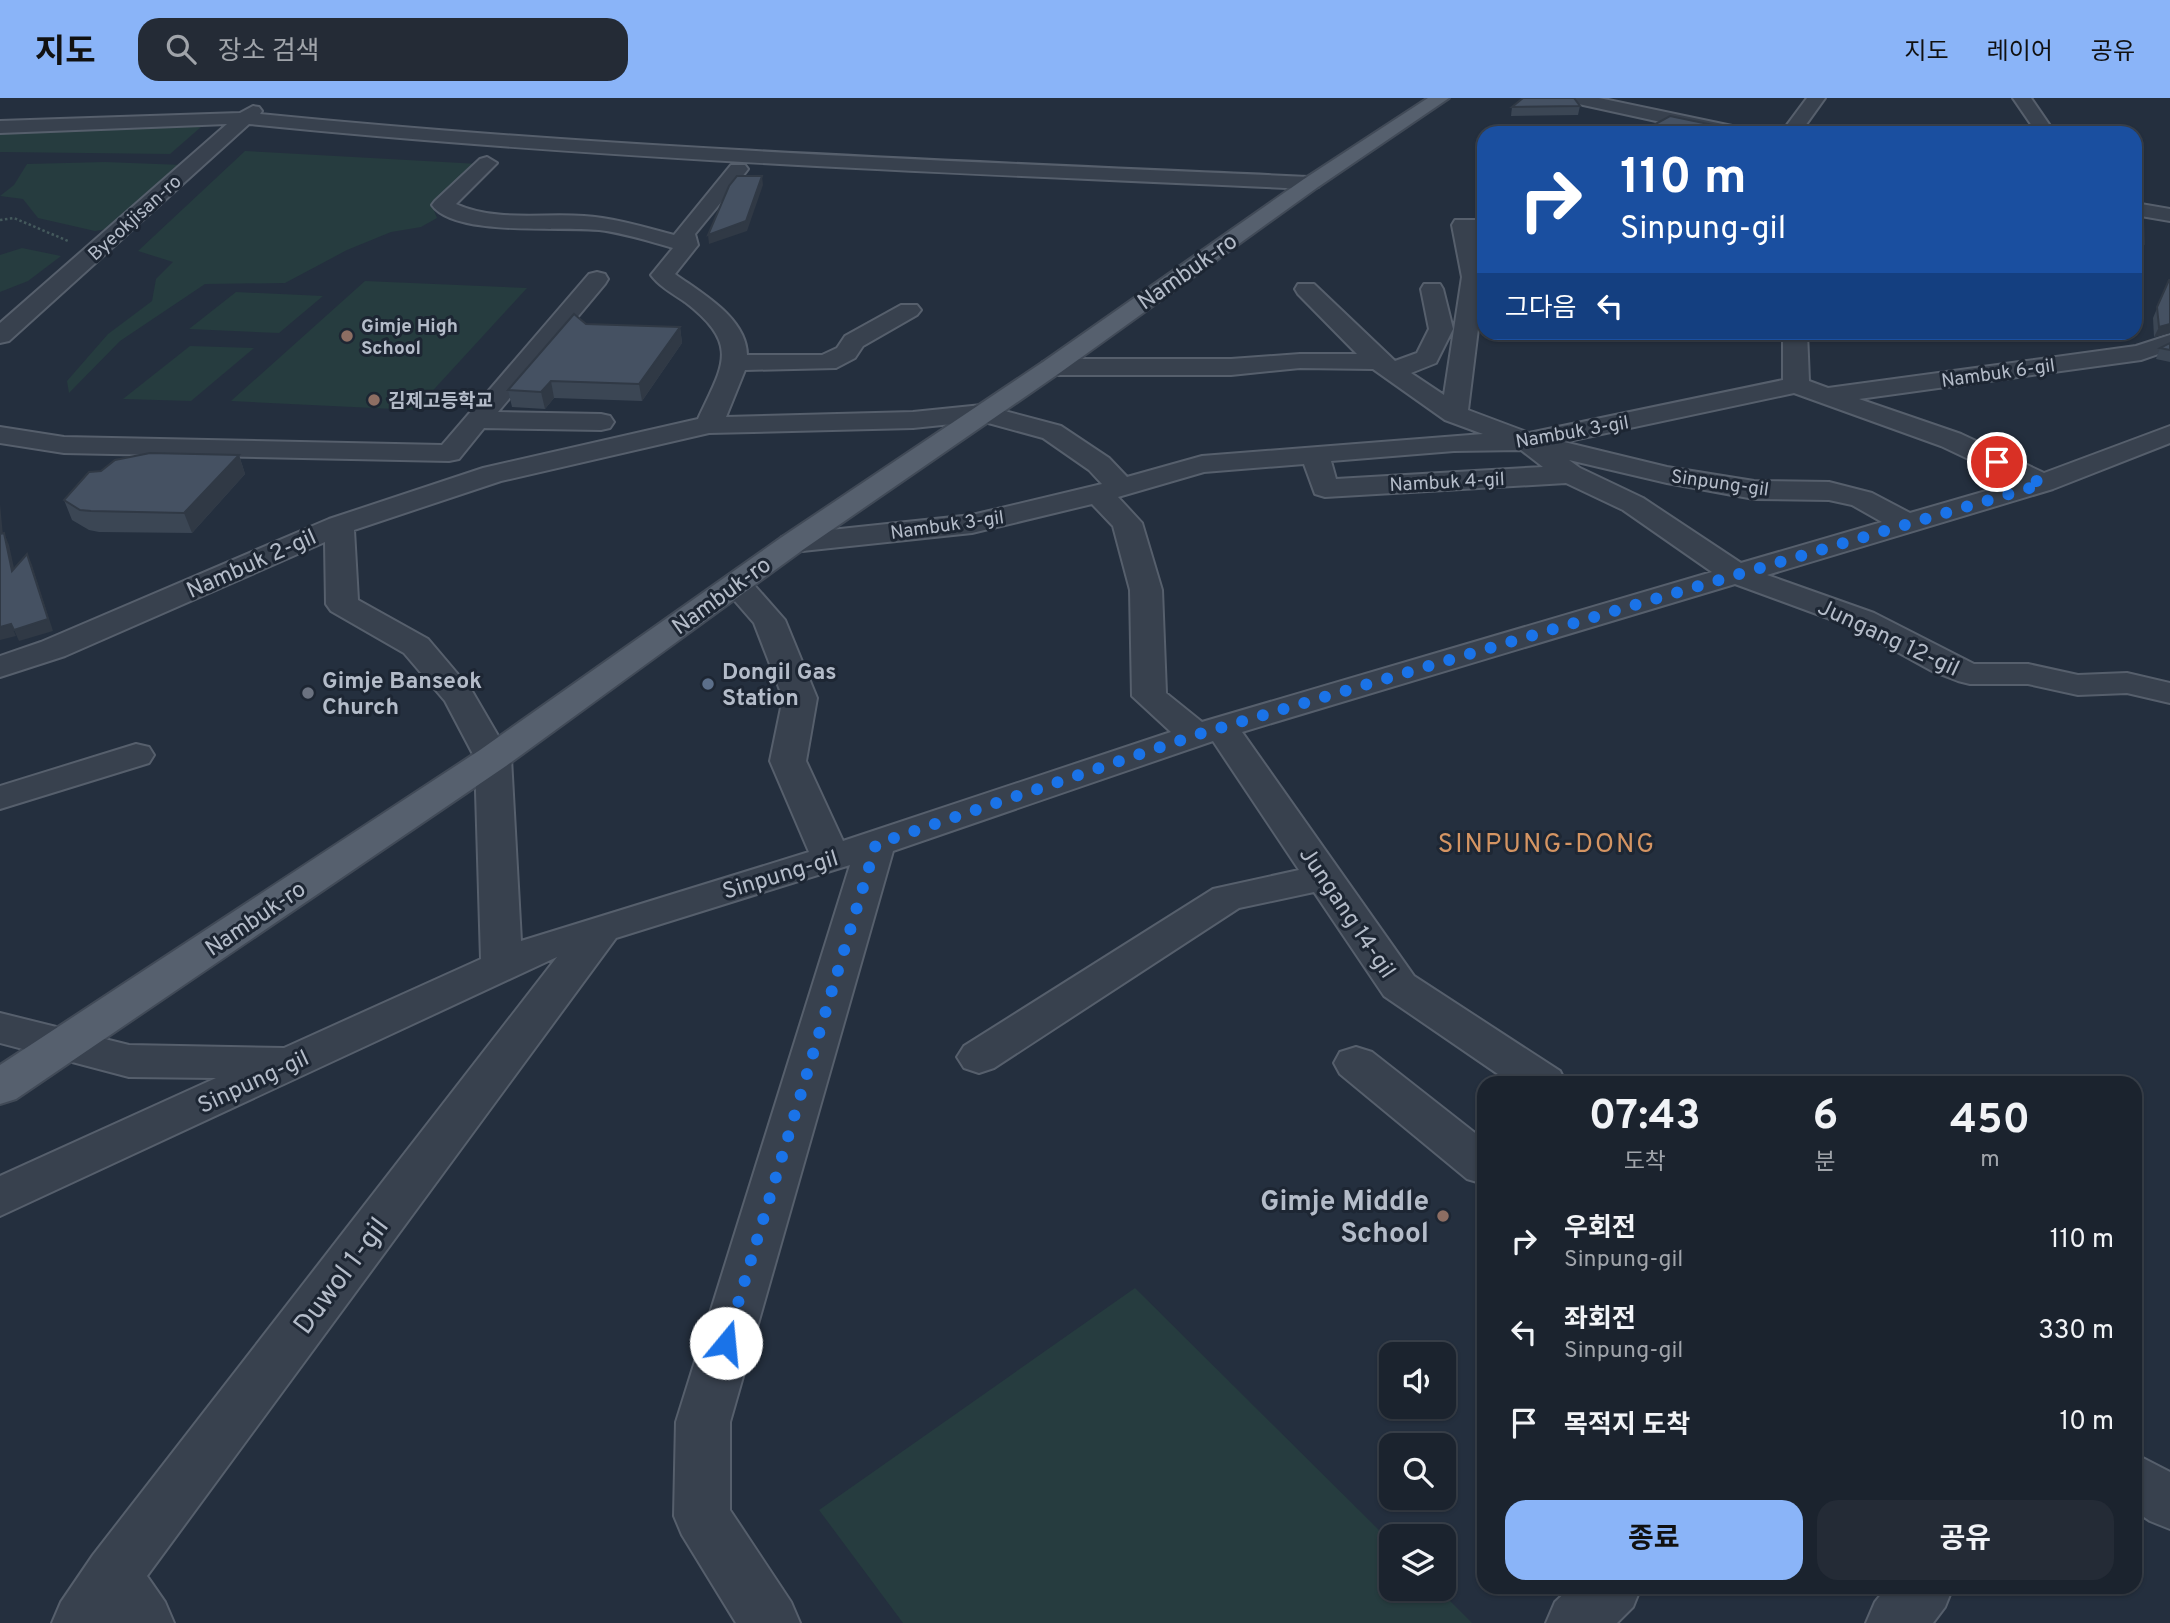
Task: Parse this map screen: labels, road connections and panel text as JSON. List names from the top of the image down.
{
  "streets": {
    "main road": ["Nambuk-ro"],
    "street": [
      "Byeokjisan-ro",
      "Nambuk 6-gil",
      "Nambuk 3-gil",
      "Nambuk 4-gil",
      "Sinpung-gil",
      "Nambuk 2-gil",
      "Jungang 12-gil",
      "Jungang 14-gil",
      "Duwol 1-gil"
    ]
  },
  "crossings": [
    ["Nambuk-ro", "Nambuk 3-gil"],
    ["Nambuk-ro", "Nambuk 2-gil"],
    ["Nambuk 3-gil", "Nambuk 4-gil"],
    ["Nambuk 3-gil", "Sinpung-gil"],
    ["Nambuk 4-gil", "Sinpung-gil"],
    ["Nambuk 4-gil", "Jungang 12-gil"],
    ["Sinpung-gil", "Jungang 12-gil"],
    ["Sinpung-gil", "Jungang 14-gil"],
    ["Sinpung-gil", "Duwol 1-gil"]
  ],
  "districts": ["SINPUNG-DONG"],
  "places": [
    "Gimje High School",
    "김제고등학교",
    "Dongil Gas Station",
    "Gimje Banseok Church",
    "Gimje Middle School"
  ],
  "page": {
    "header": "지도",
    "search": "장소 검색",
    "nav": ["지도", "레이어", "공유"],
    "turn": ["110 m", "Sinpung-gil"],
    "then": "그다음",
    "eta": [
      "07:43",
      "도착",
      "6",
      "분",
      "450",
      "m"
    ],
    "list": [
      {
        "name": "우회전",
        "note": "Sinpung-gil",
        "value": "110 m"
      },
      {
        "name": "좌회전",
        "note": "Sinpung-gil",
        "value": "330 m"
      },
      {
        "name": "목적지 도착",
        "value": "10 m"
      }
    ],
    "buttons": ["종료", "공유"]
  }
}
